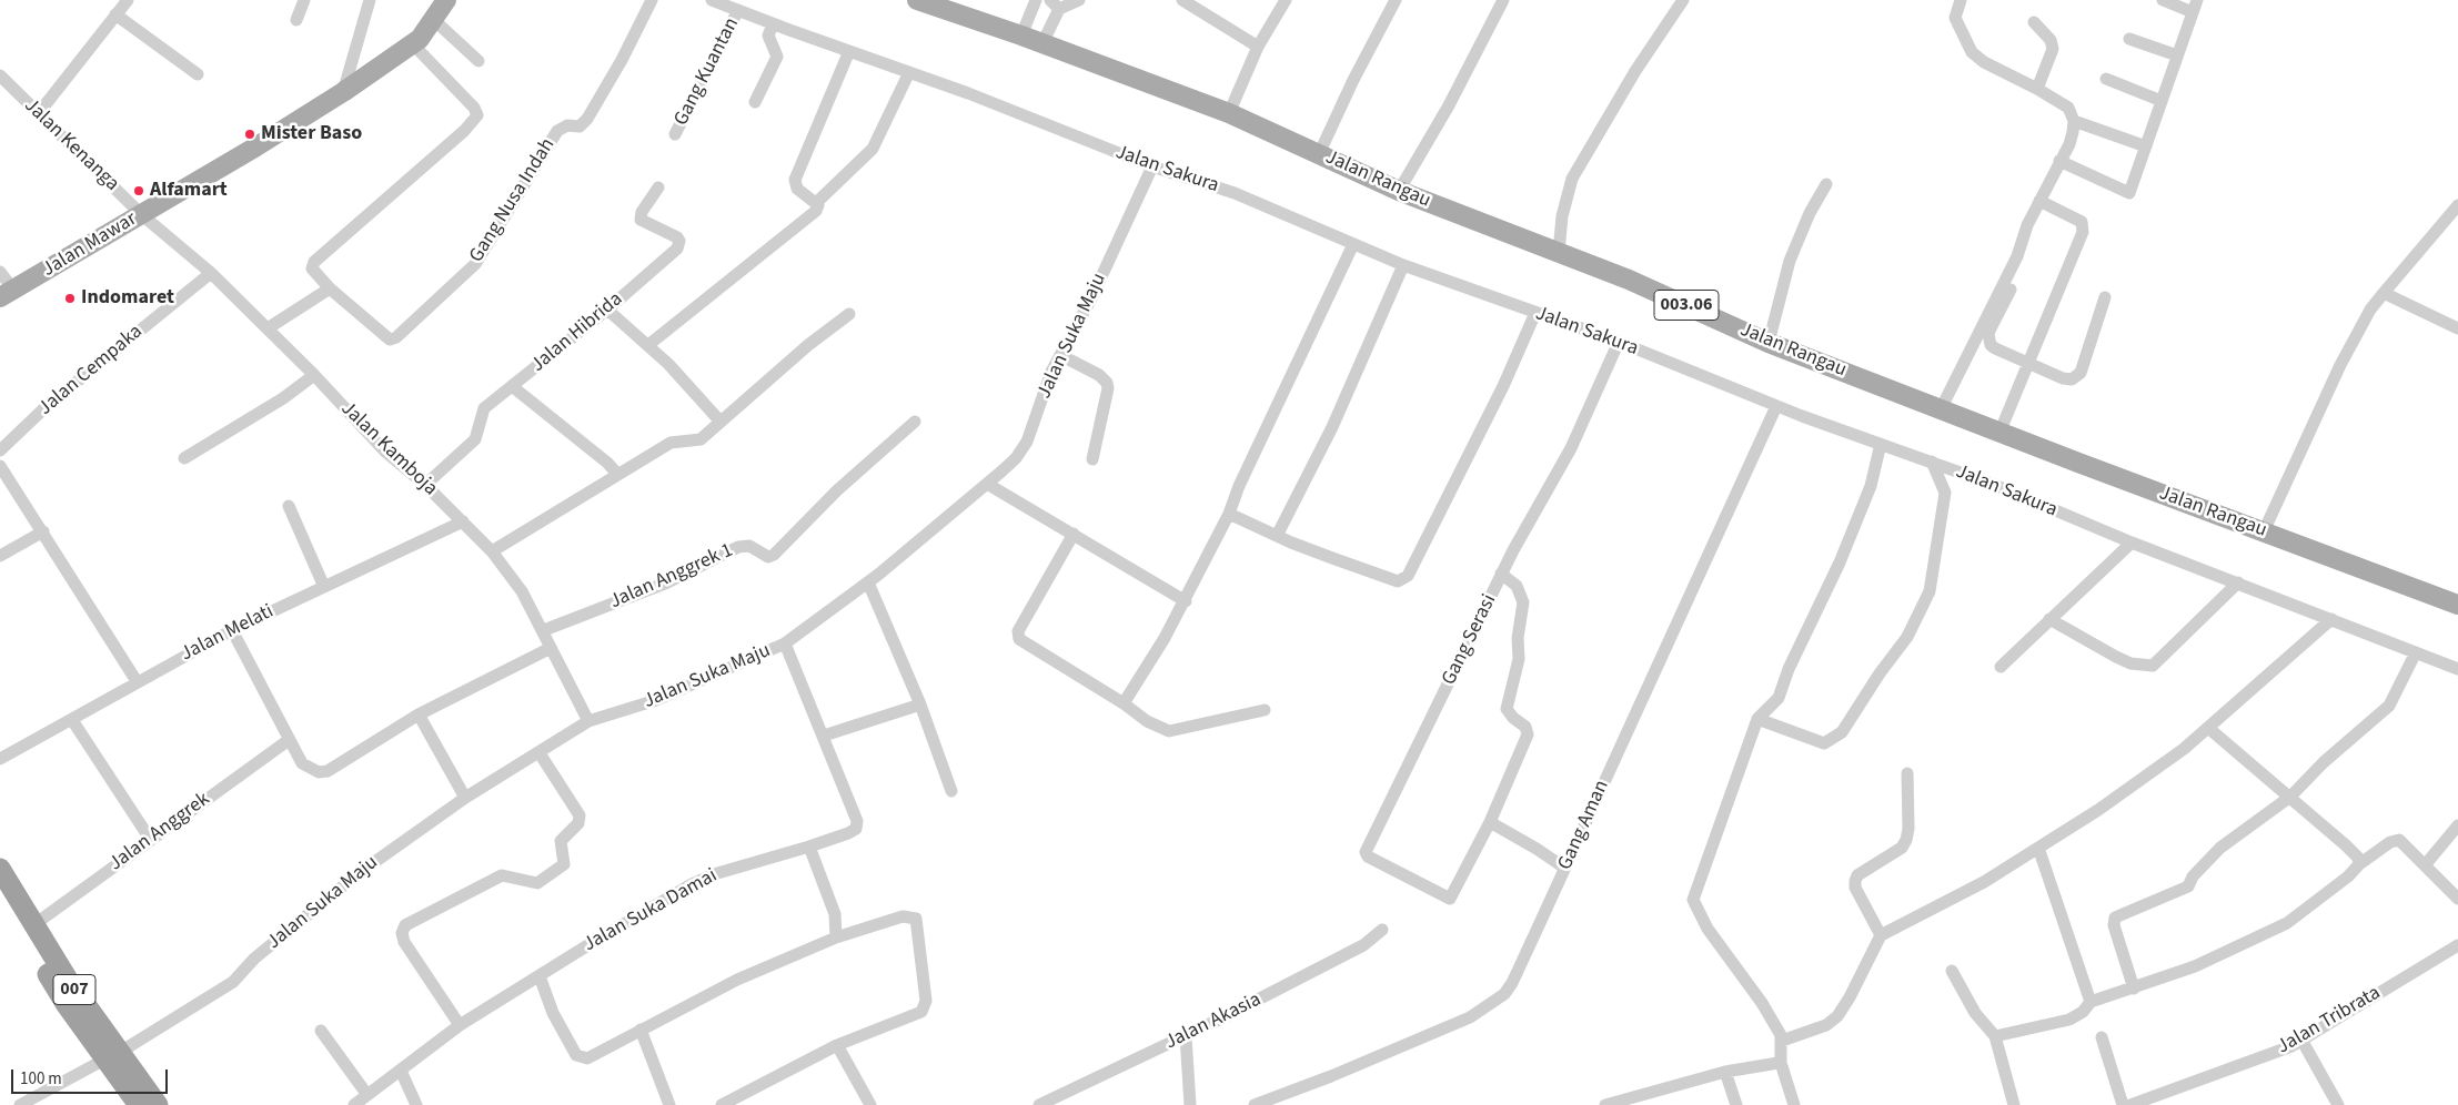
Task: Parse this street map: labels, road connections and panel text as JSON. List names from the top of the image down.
{
  "streets": {
    "highway": ["007"],
    "main road": ["Jalan Rangau", "Jalan Mawar", "003.06"],
    "street": [
      "Gang Kuantan",
      "Jalan Kenanga",
      "Jalan Sakura",
      "Gang Nusa Indah",
      "Jalan Hibrida",
      "Jalan Suka Maju",
      "Jalan Cempaka",
      "Jalan Kamboja",
      "Jalan Anggrek 1",
      "Jalan Melati",
      "Gang Serasi",
      "Gang Aman",
      "Jalan Anggrek",
      "Jalan Suka Damai",
      "Jalan Tribrata",
      "Jalan Akasia"
    ]
  },
  "crossings": [
    ["Gang Kuantan", "Jalan Sakura"],
    ["Jalan Kenanga", "Jalan Mawar"],
    ["Jalan Kenanga", "Jalan Kamboja"],
    ["Jalan Sakura", "Jalan Suka Maju"],
    ["Jalan Sakura", "Gang Serasi"],
    ["Jalan Sakura", "Gang Aman"],
    ["Gang Nusa Indah", "Jalan Mawar"],
    ["Jalan Mawar", "Jalan Kamboja"],
    ["Jalan Hibrida", "Jalan Kamboja"],
    ["Jalan Suka Maju", "Jalan Kamboja"],
    ["Jalan Suka Maju", "Jalan Suka Damai"],
    ["Jalan Suka Maju", "007"],
    ["Jalan Cempaka", "Jalan Kamboja"],
    ["Jalan Kamboja", "Jalan Anggrek 1"],
    ["Jalan Kamboja", "Jalan Melati"],
    ["Jalan Anggrek", "007"]
  ],
  "places": ["Mister Baso", "Alfamart", "Indomaret"],
  "scale_bar": "100 m"
}
